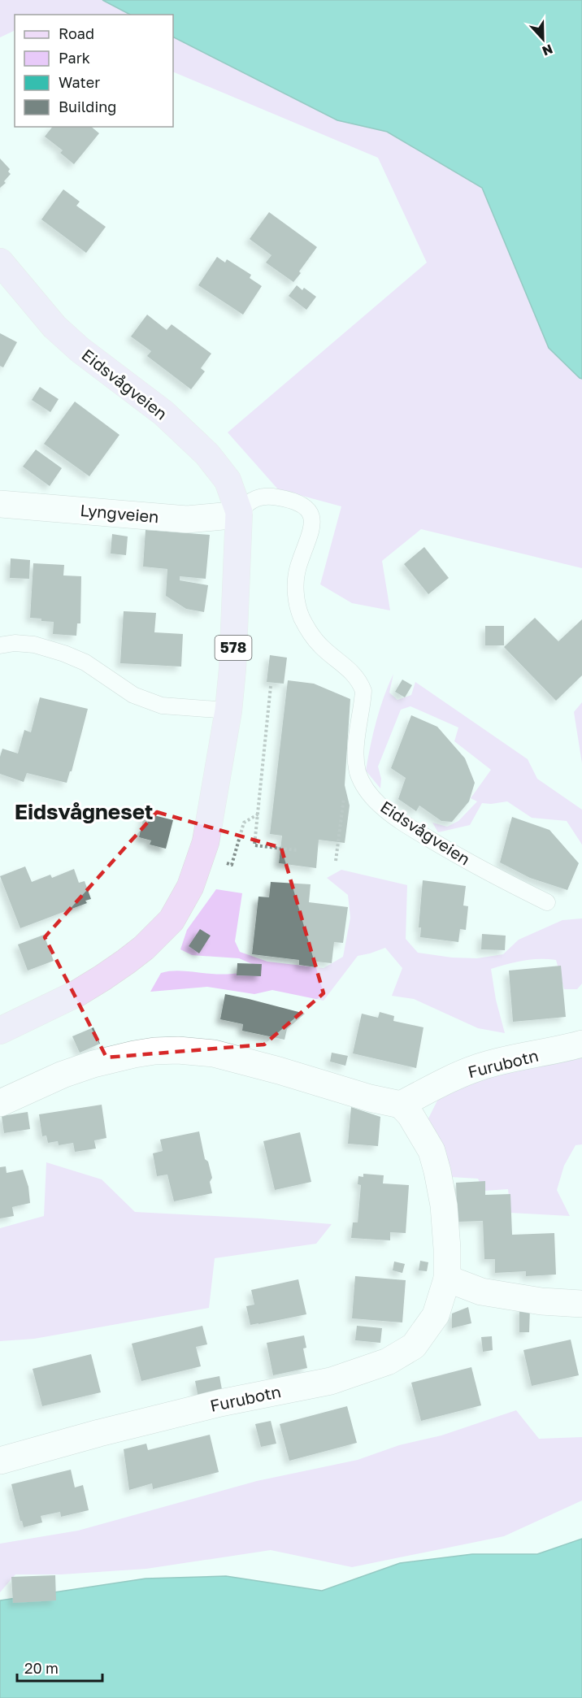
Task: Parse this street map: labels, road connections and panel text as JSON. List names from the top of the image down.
{
  "streets": {
    "main road": ["Eidsvågveien", "578"],
    "street": ["Lyngveien", "Furubotn"]
  },
  "crossings": [
    ["Eidsvågveien", "Lyngveien"]
  ],
  "districts": ["Eidsvågneset"],
  "legend": [
    "Road",
    "Park",
    "Water",
    "Building"
  ],
  "scale_bar": "20 m",
  "north": "bottom"
}
